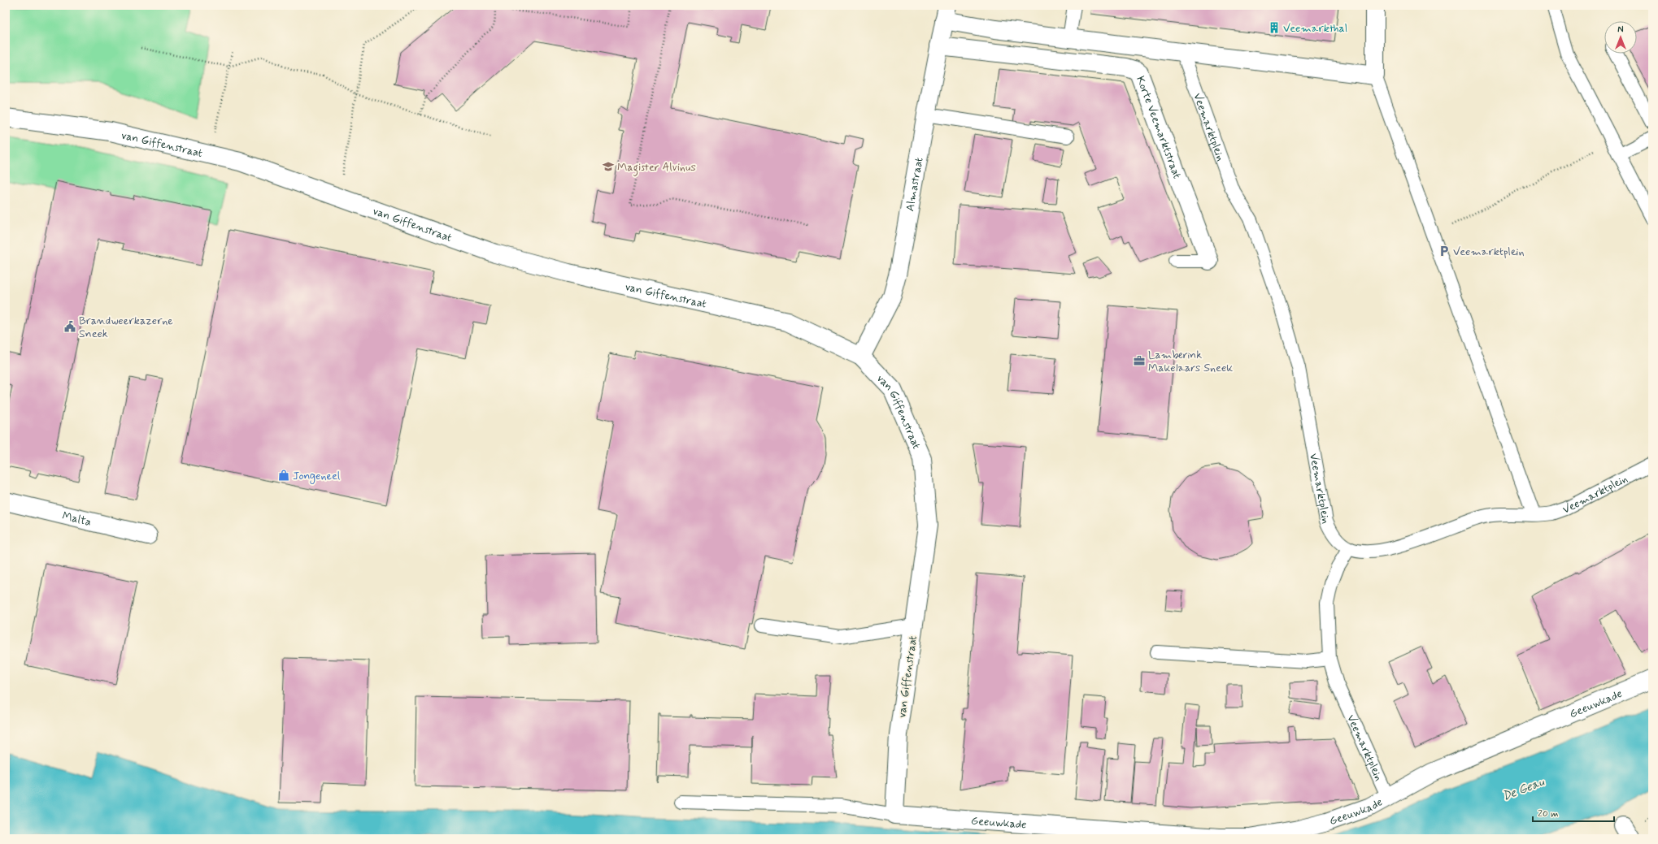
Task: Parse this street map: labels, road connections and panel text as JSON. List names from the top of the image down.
{
  "streets": {
    "street": [
      "Korte Veemarktstraat",
      "van Giffenstraat",
      "Almastraat",
      "Malta",
      "Geeuwkade"
    ],
    "lane": ["Veemarktplein"]
  },
  "crossings": [
    ["Veemarktplein", "Geeuwkade"],
    ["Korte Veemarktstraat", "Almastraat"],
    ["van Giffenstraat", "Almastraat"],
    ["van Giffenstraat", "Geeuwkade"]
  ],
  "water": ["De Geau"],
  "places": {
    "building": ["Veemarkthal"],
    "school or university": ["Magister Alvinus"],
    "parking": ["Veemarktplein"],
    "public building": ["Brandweerkazerne Sneek"],
    "office": ["Lamberink Makelaars Sneek"],
    "shop": ["Jongeneel"]
  },
  "scale_bar": "20 m",
  "north": "top"
}
